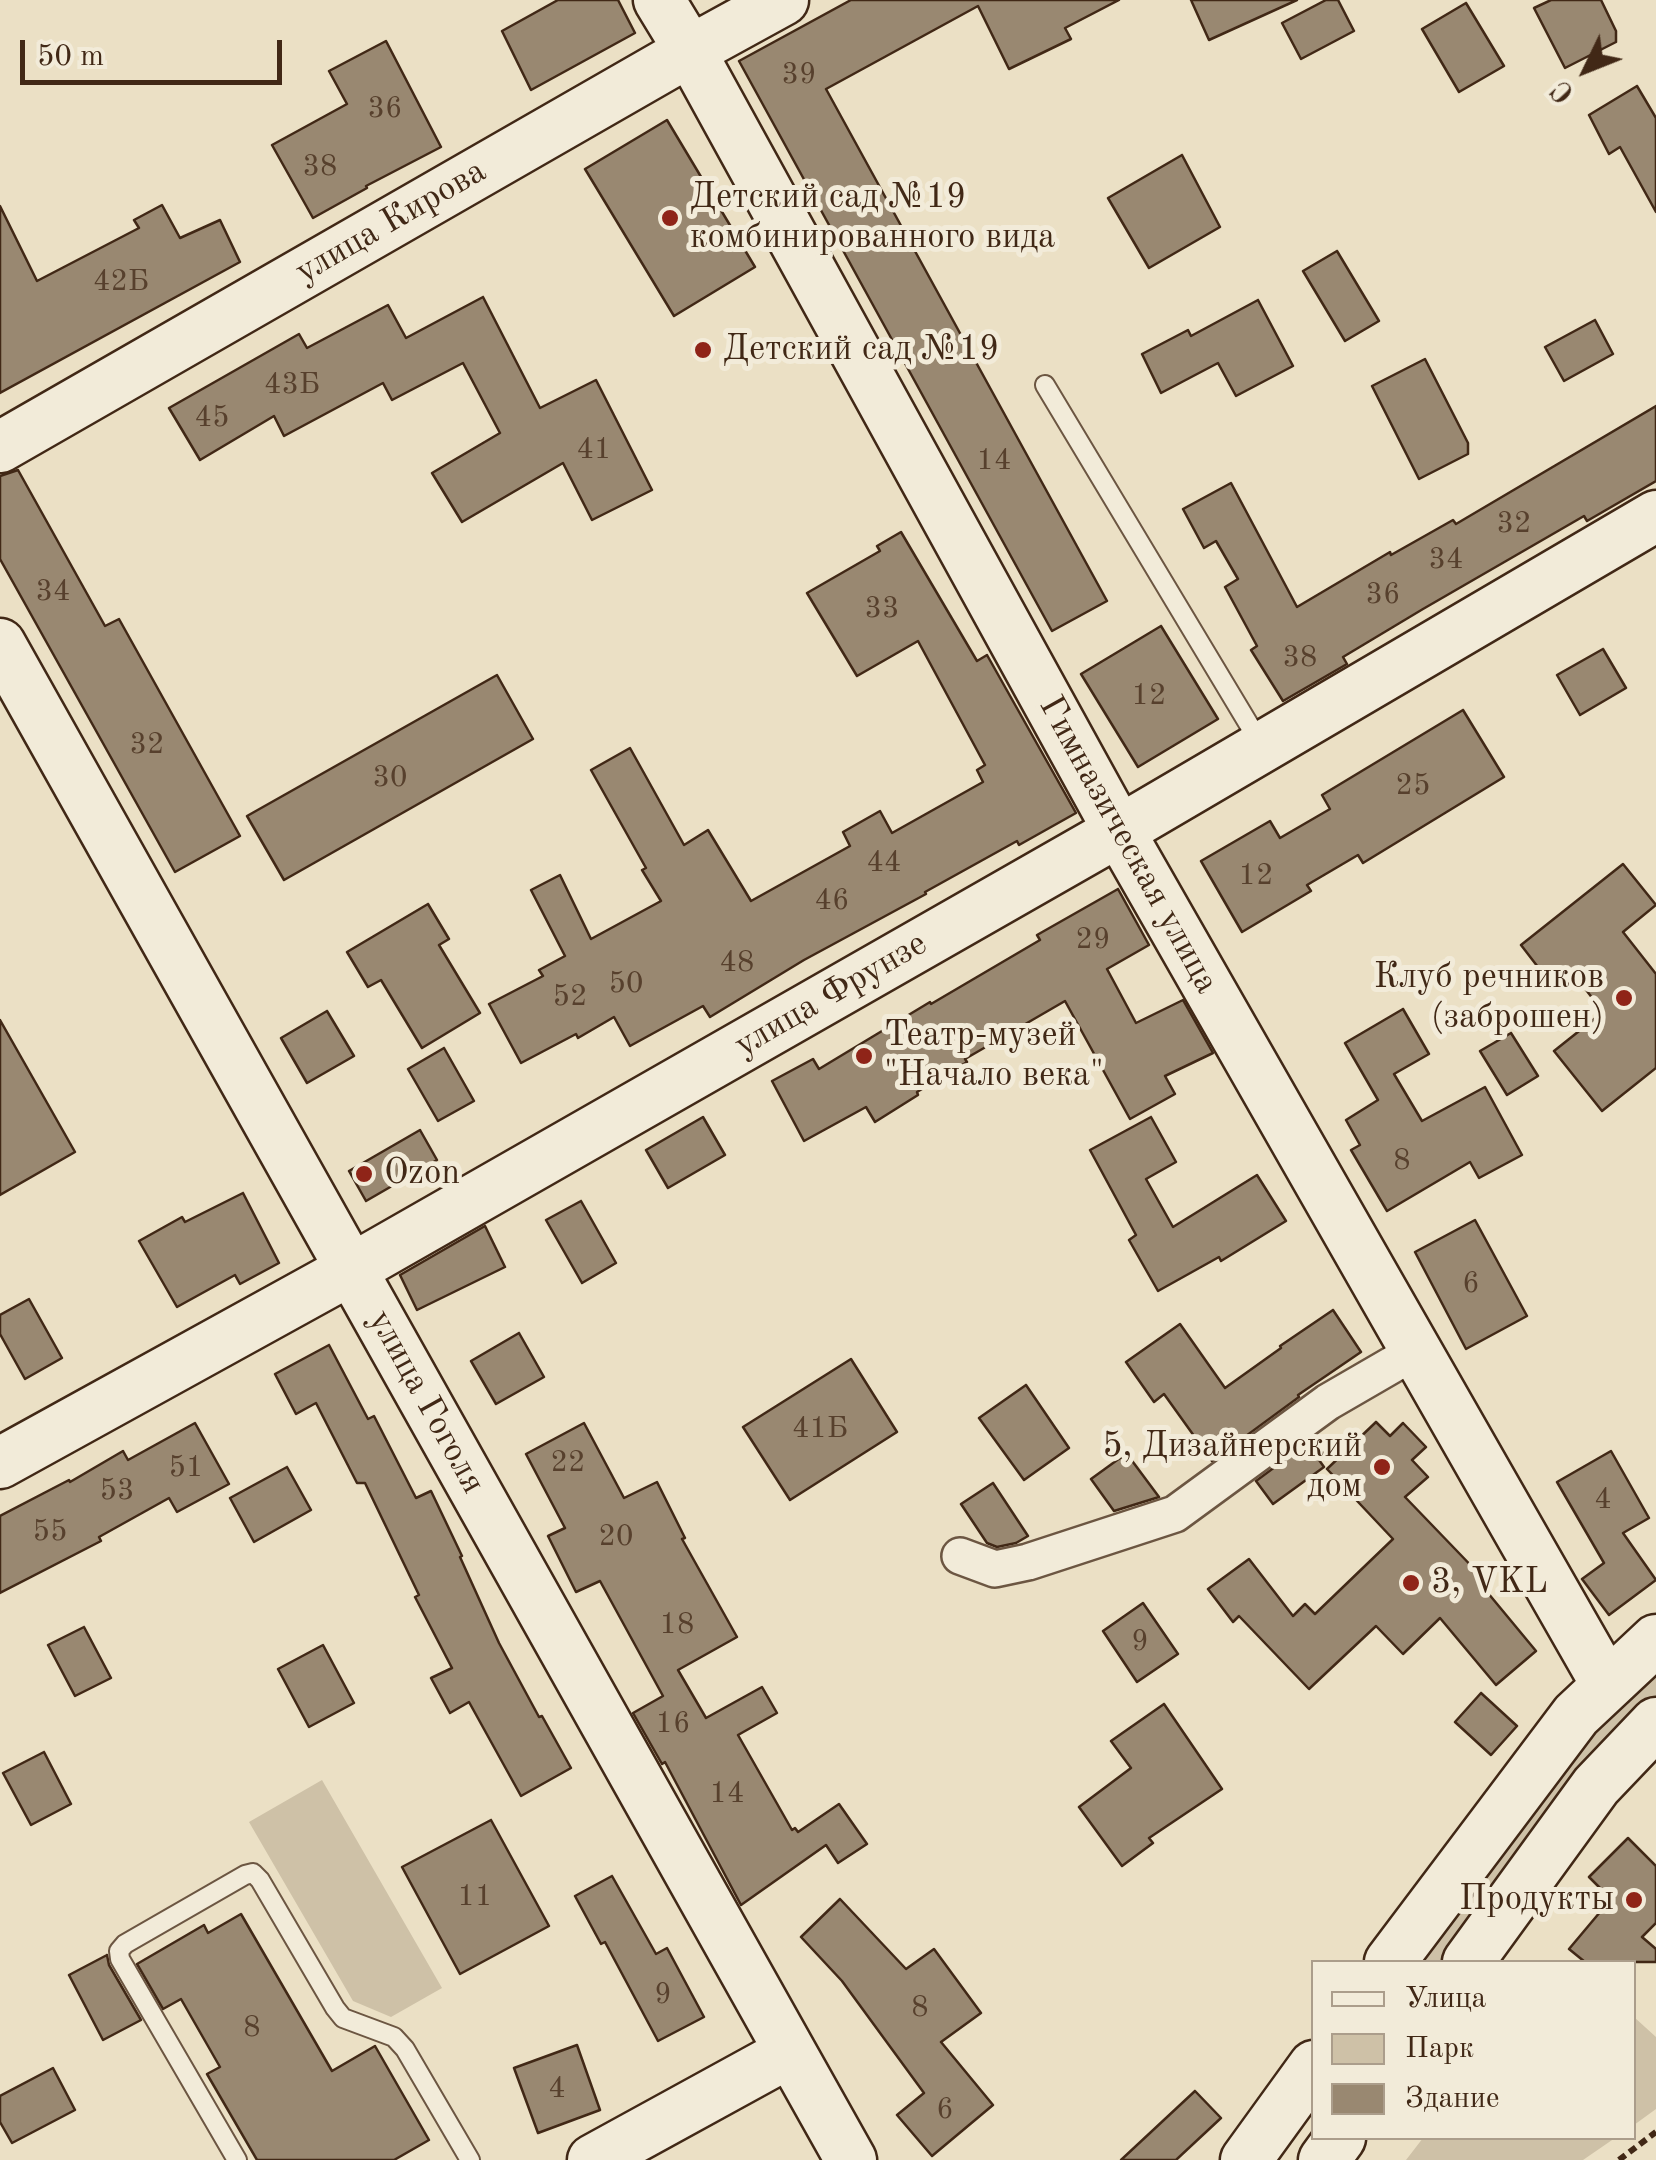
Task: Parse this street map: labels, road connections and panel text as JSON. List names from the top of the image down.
{
  "streets": {
    "street": [
      "улица Кирова",
      "Гимназическая улица",
      "улица Фрунзе",
      "улица Гоголя"
    ]
  },
  "crossings": [
    ["улица Кирова", "Гимназическая улица"],
    ["Гимназическая улица", "улица Фрунзе"],
    ["улица Фрунзе", "улица Гоголя"]
  ],
  "places": [
    "Детский сад №19 комбинированного вида",
    "Детский сад №19",
    "Клуб речников (заброшен)",
    "Театр-музей \"Начало века\"",
    "Ozon",
    "5, Дизайнерский дом",
    "3, VKL",
    "Продукты"
  ],
  "house_numbers": [
    "39",
    "36",
    "38",
    "42Б",
    "43Б",
    "45",
    "41",
    "14",
    "32",
    "34",
    "34",
    "36",
    "33",
    "38",
    "12",
    "32",
    "30",
    "25",
    "44",
    "12",
    "46",
    "29",
    "48",
    "50",
    "52",
    "8",
    "6",
    "41Б",
    "22",
    "51",
    "53",
    "4",
    "55",
    "20",
    "18",
    "9",
    "16",
    "14",
    "11",
    "9",
    "8",
    "8",
    "4",
    "6"
  ],
  "legend": ["Улица", "Парк", "Здание"],
  "scale_bar": "50 m",
  "north": "bottom left"
}
